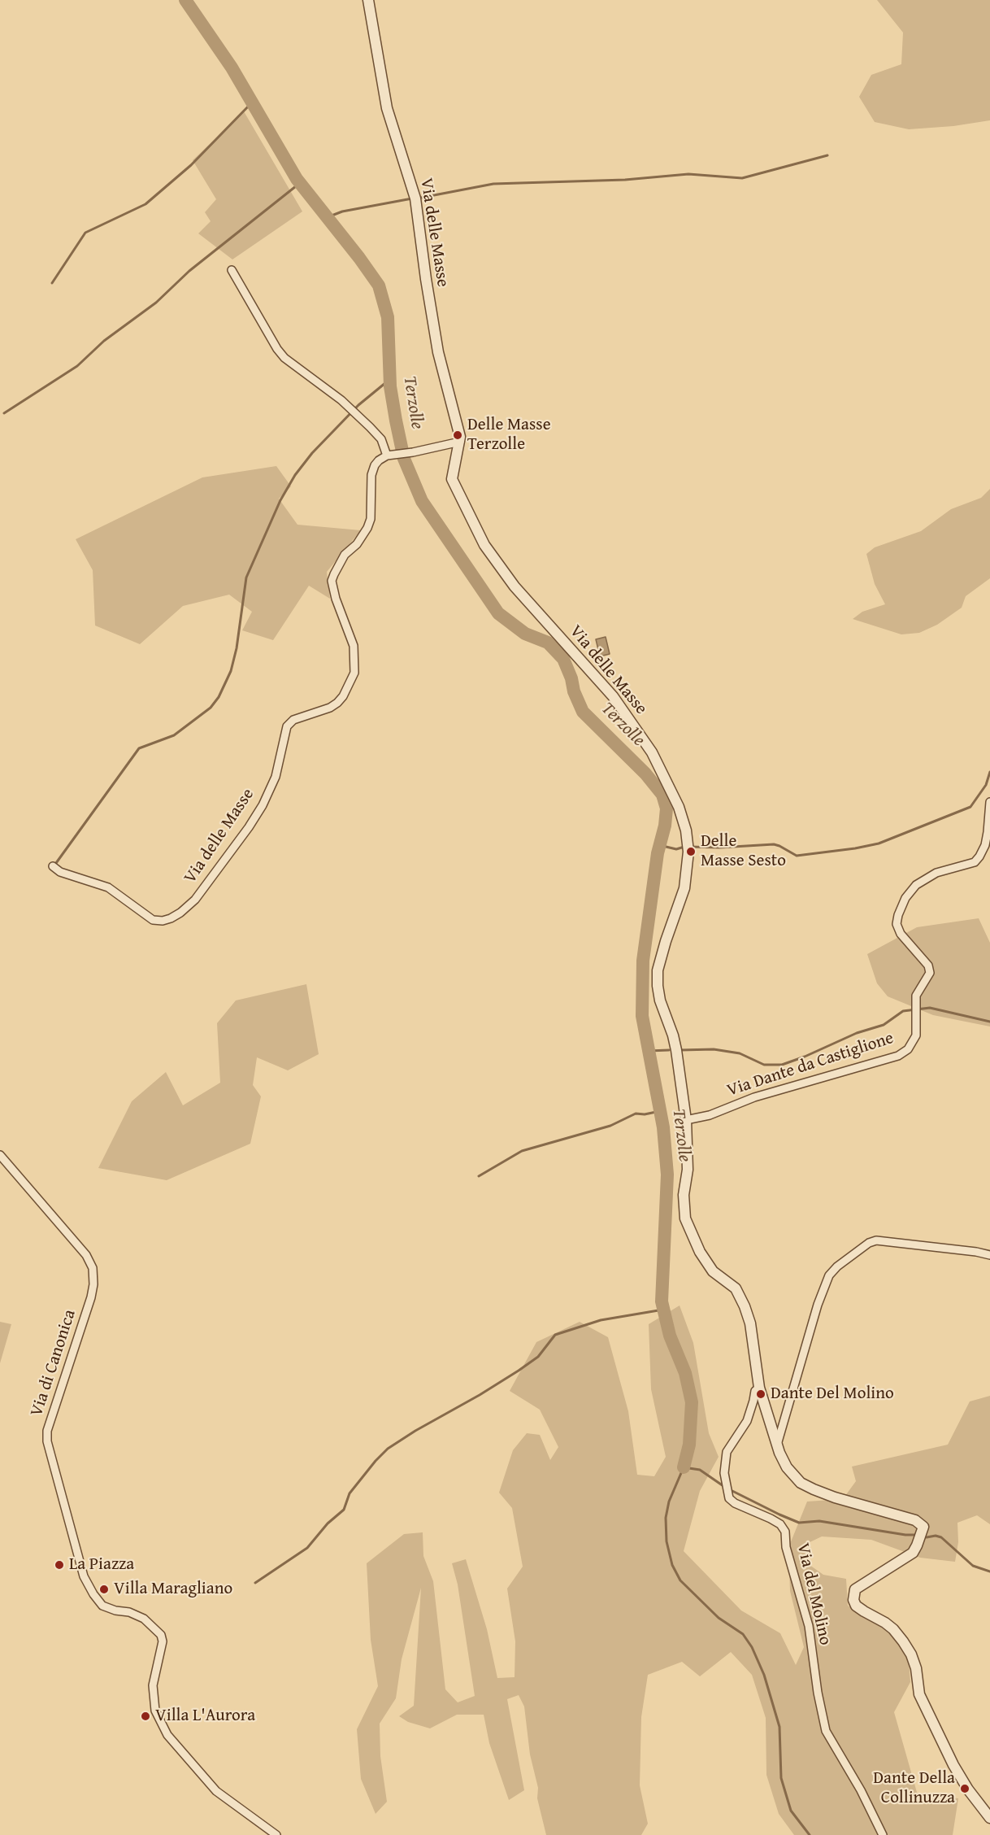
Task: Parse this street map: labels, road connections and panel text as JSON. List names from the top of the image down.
{
  "streets": {
    "street": [
      "Via delle Masse",
      "Via Dante da Castiglione",
      "Via di Canonica",
      "Via del Molino"
    ]
  },
  "crossings": [
    ["Via delle Masse", "Via Dante da Castiglione"]
  ],
  "water": ["Terzolle"],
  "places": [
    "Delle Masse Terzolle",
    "Delle Masse Sesto",
    "Dante Del Molino",
    "La Piazza",
    "Villa Maragliano",
    "Villa L'Aurora",
    "Dante Della Collinuzza"
  ]
}
